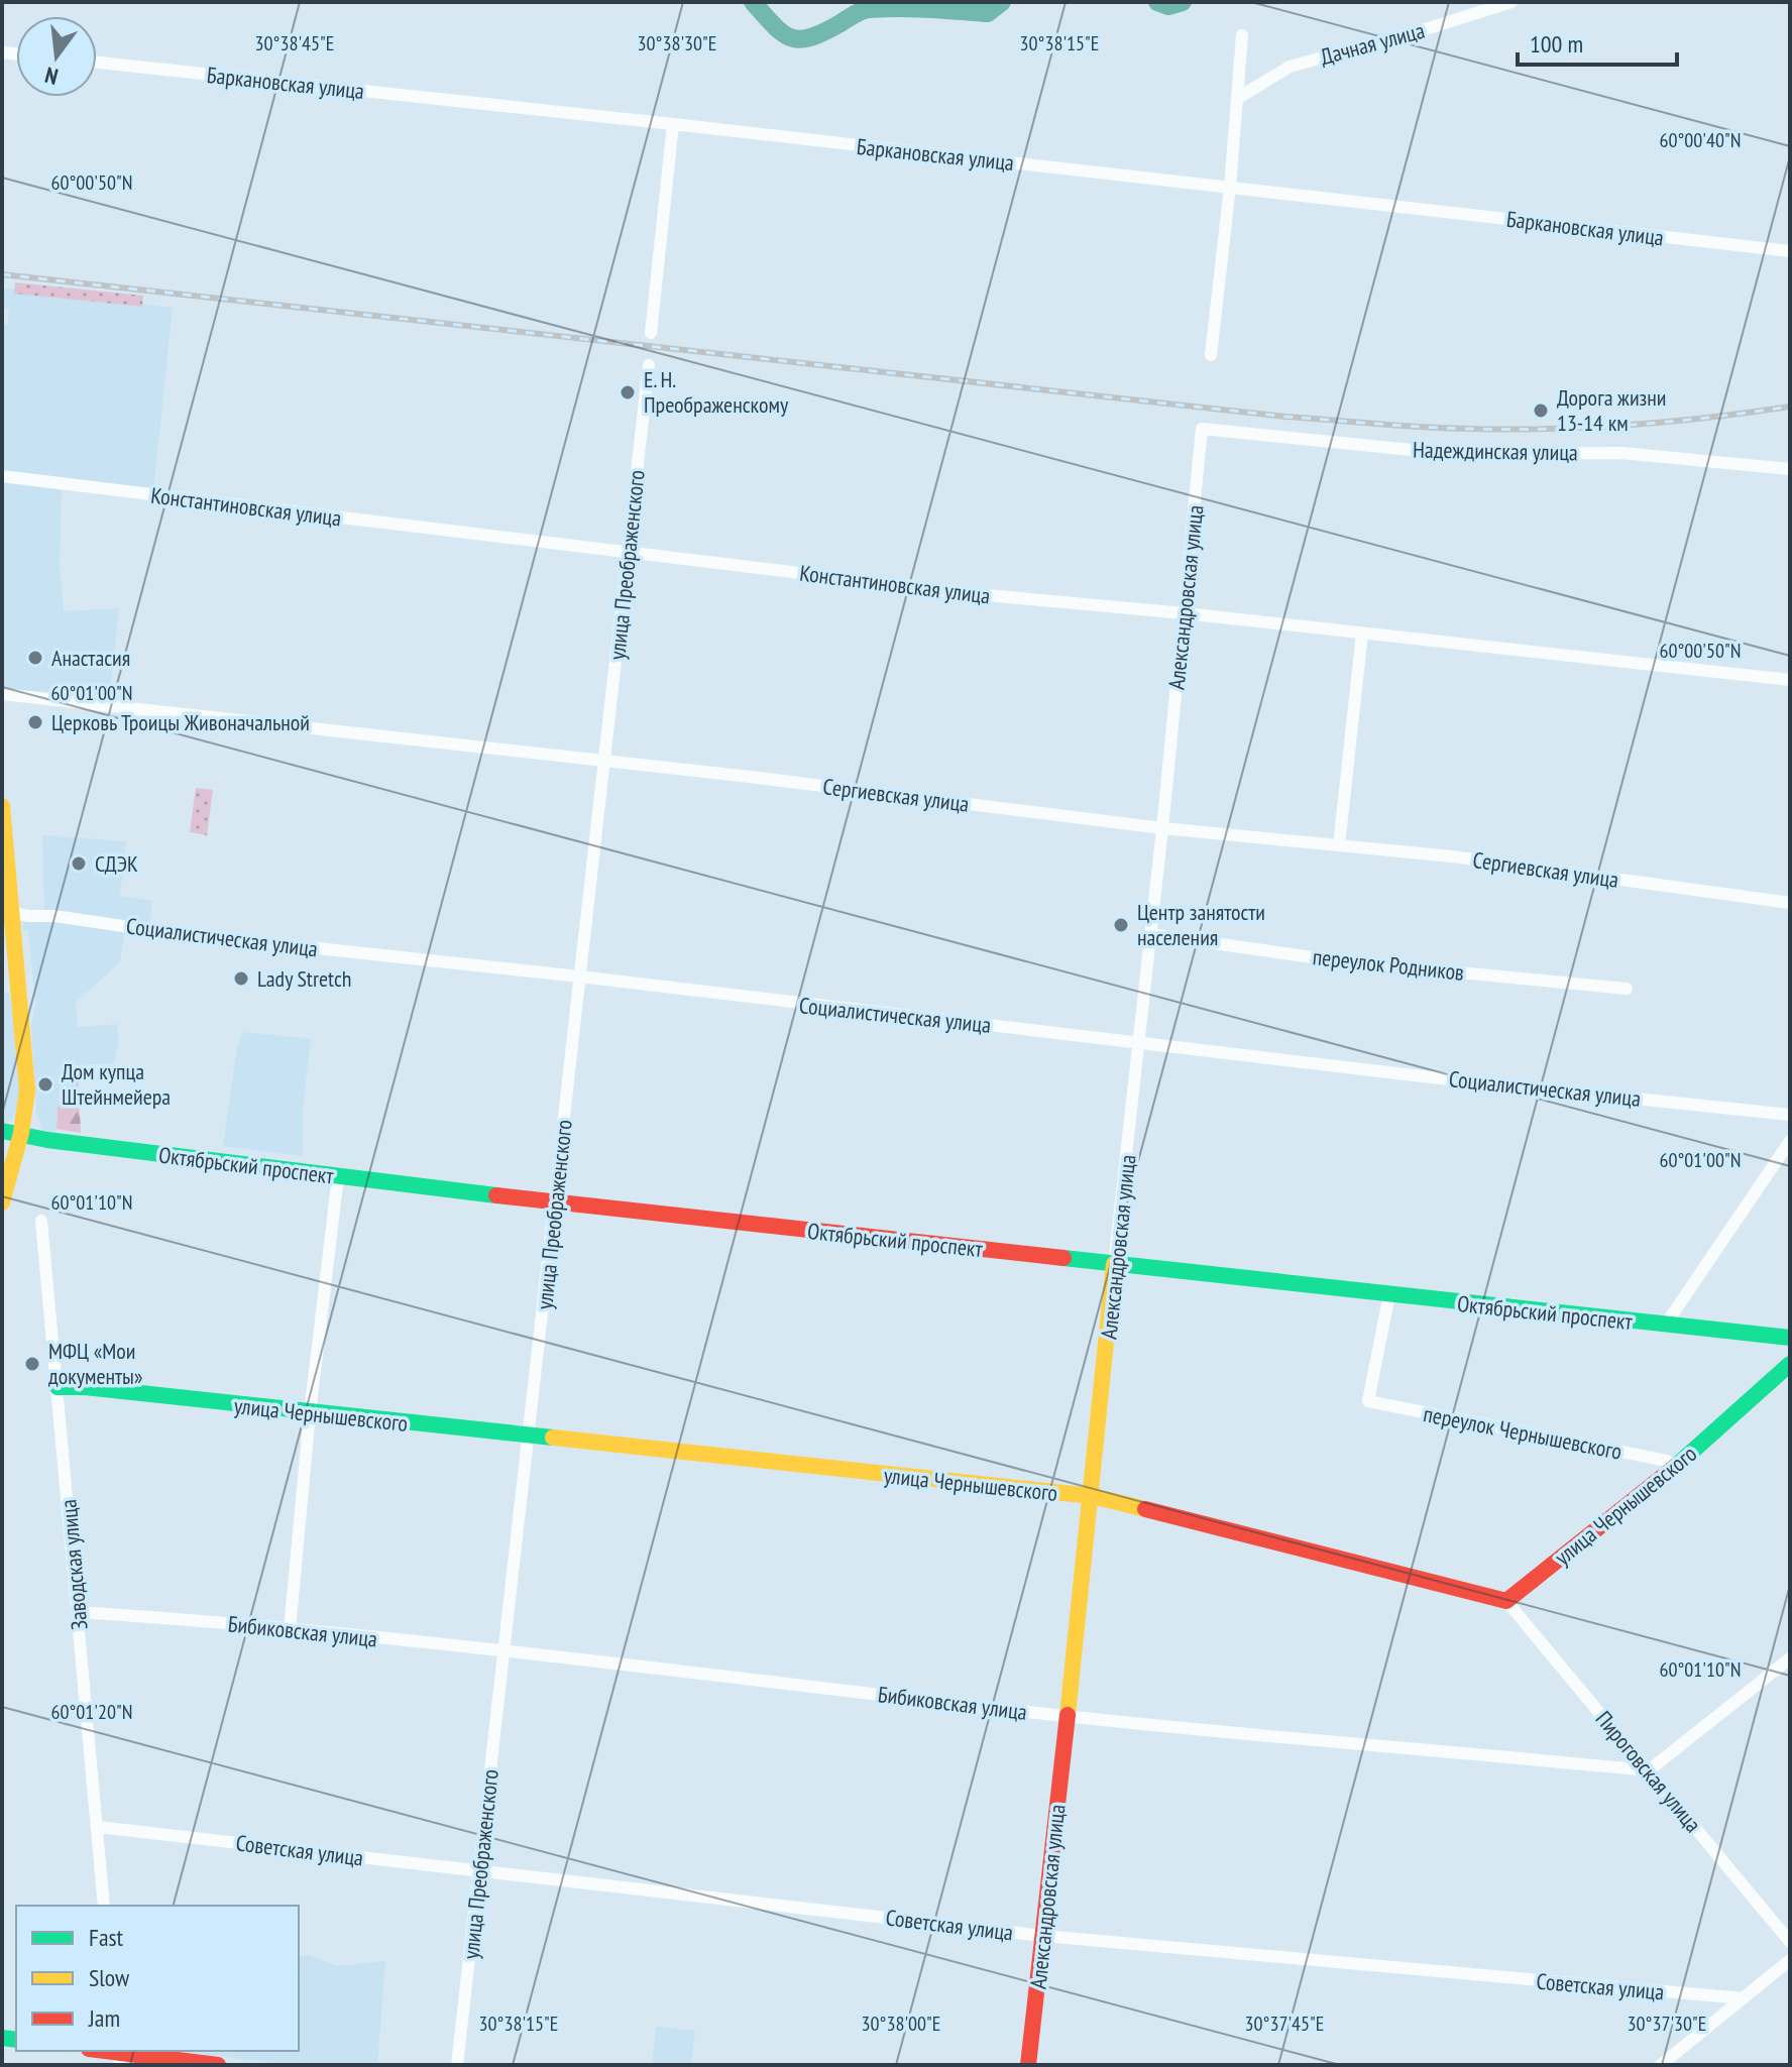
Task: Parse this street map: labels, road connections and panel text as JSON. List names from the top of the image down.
{
  "streets": {
    "street": [
      "Дачная улица",
      "Баркановская улица",
      "Надеждинская улица",
      "Константиновская улица",
      "улица Преображенского",
      "Александровская улица",
      "Сергиевская улица",
      "Социалистическая улица",
      "переулок Родников",
      "Октябрьский проспект",
      "улица Чернышевского",
      "переулок Чернышевского",
      "Заводская улица",
      "Бибиковская улица",
      "Пироговская улица",
      "Советская улица"
    ]
  },
  "crossings": [
    ["Надеждинская улица", "Александровская улица"],
    ["Константиновская улица", "улица Преображенского"],
    ["Константиновская улица", "Александровская улица"],
    ["улица Преображенского", "Сергиевская улица"],
    ["улица Преображенского", "Социалистическая улица"],
    ["улица Преображенского", "Октябрьский проспект"],
    ["улица Преображенского", "улица Чернышевского"],
    ["улица Преображенского", "Бибиковская улица"],
    ["улица Преображенского", "Советская улица"],
    ["Александровская улица", "Сергиевская улица"],
    ["Александровская улица", "Социалистическая улица"],
    ["Александровская улица", "переулок Родников"],
    ["Александровская улица", "Октябрьский проспект"],
    ["Александровская улица", "улица Чернышевского"],
    ["Александровская улица", "Бибиковская улица"],
    ["Александровская улица", "Советская улица"],
    ["Октябрьский проспект", "переулок Чернышевского"],
    ["улица Чернышевского", "переулок Чернышевского"],
    ["улица Чернышевского", "Заводская улица"],
    ["улица Чернышевского", "Пироговская улица"],
    ["Заводская улица", "Бибиковская улица"],
    ["Заводская улица", "Советская улица"],
    ["Бибиковская улица", "Пироговская улица"]
  ],
  "places": [
    "Е. Н. Преображенскому",
    "Дорога жизни 13-14 км",
    "Анастасия",
    "Церковь Троицы Живоначальной",
    "СДЭК",
    "Центр занятости населения",
    "Lady Stretch",
    "Дом купца Штейнмейера",
    "МФЦ «Мои документы»"
  ],
  "legend": ["Fast", "Slow", "Jam"],
  "scale_bar": "100 m",
  "north": "bottom",
  "coordinates": [
    "30°38'45\"E",
    "30°38'30\"E",
    "30°38'15\"E",
    "60°00'40\"N",
    "60°00'50\"N",
    "60°01'00\"N",
    "60°01'10\"N",
    "60°01'20\"N",
    "30°38'00\"E",
    "30°37'45\"E",
    "30°37'30\"E"
  ]
}
